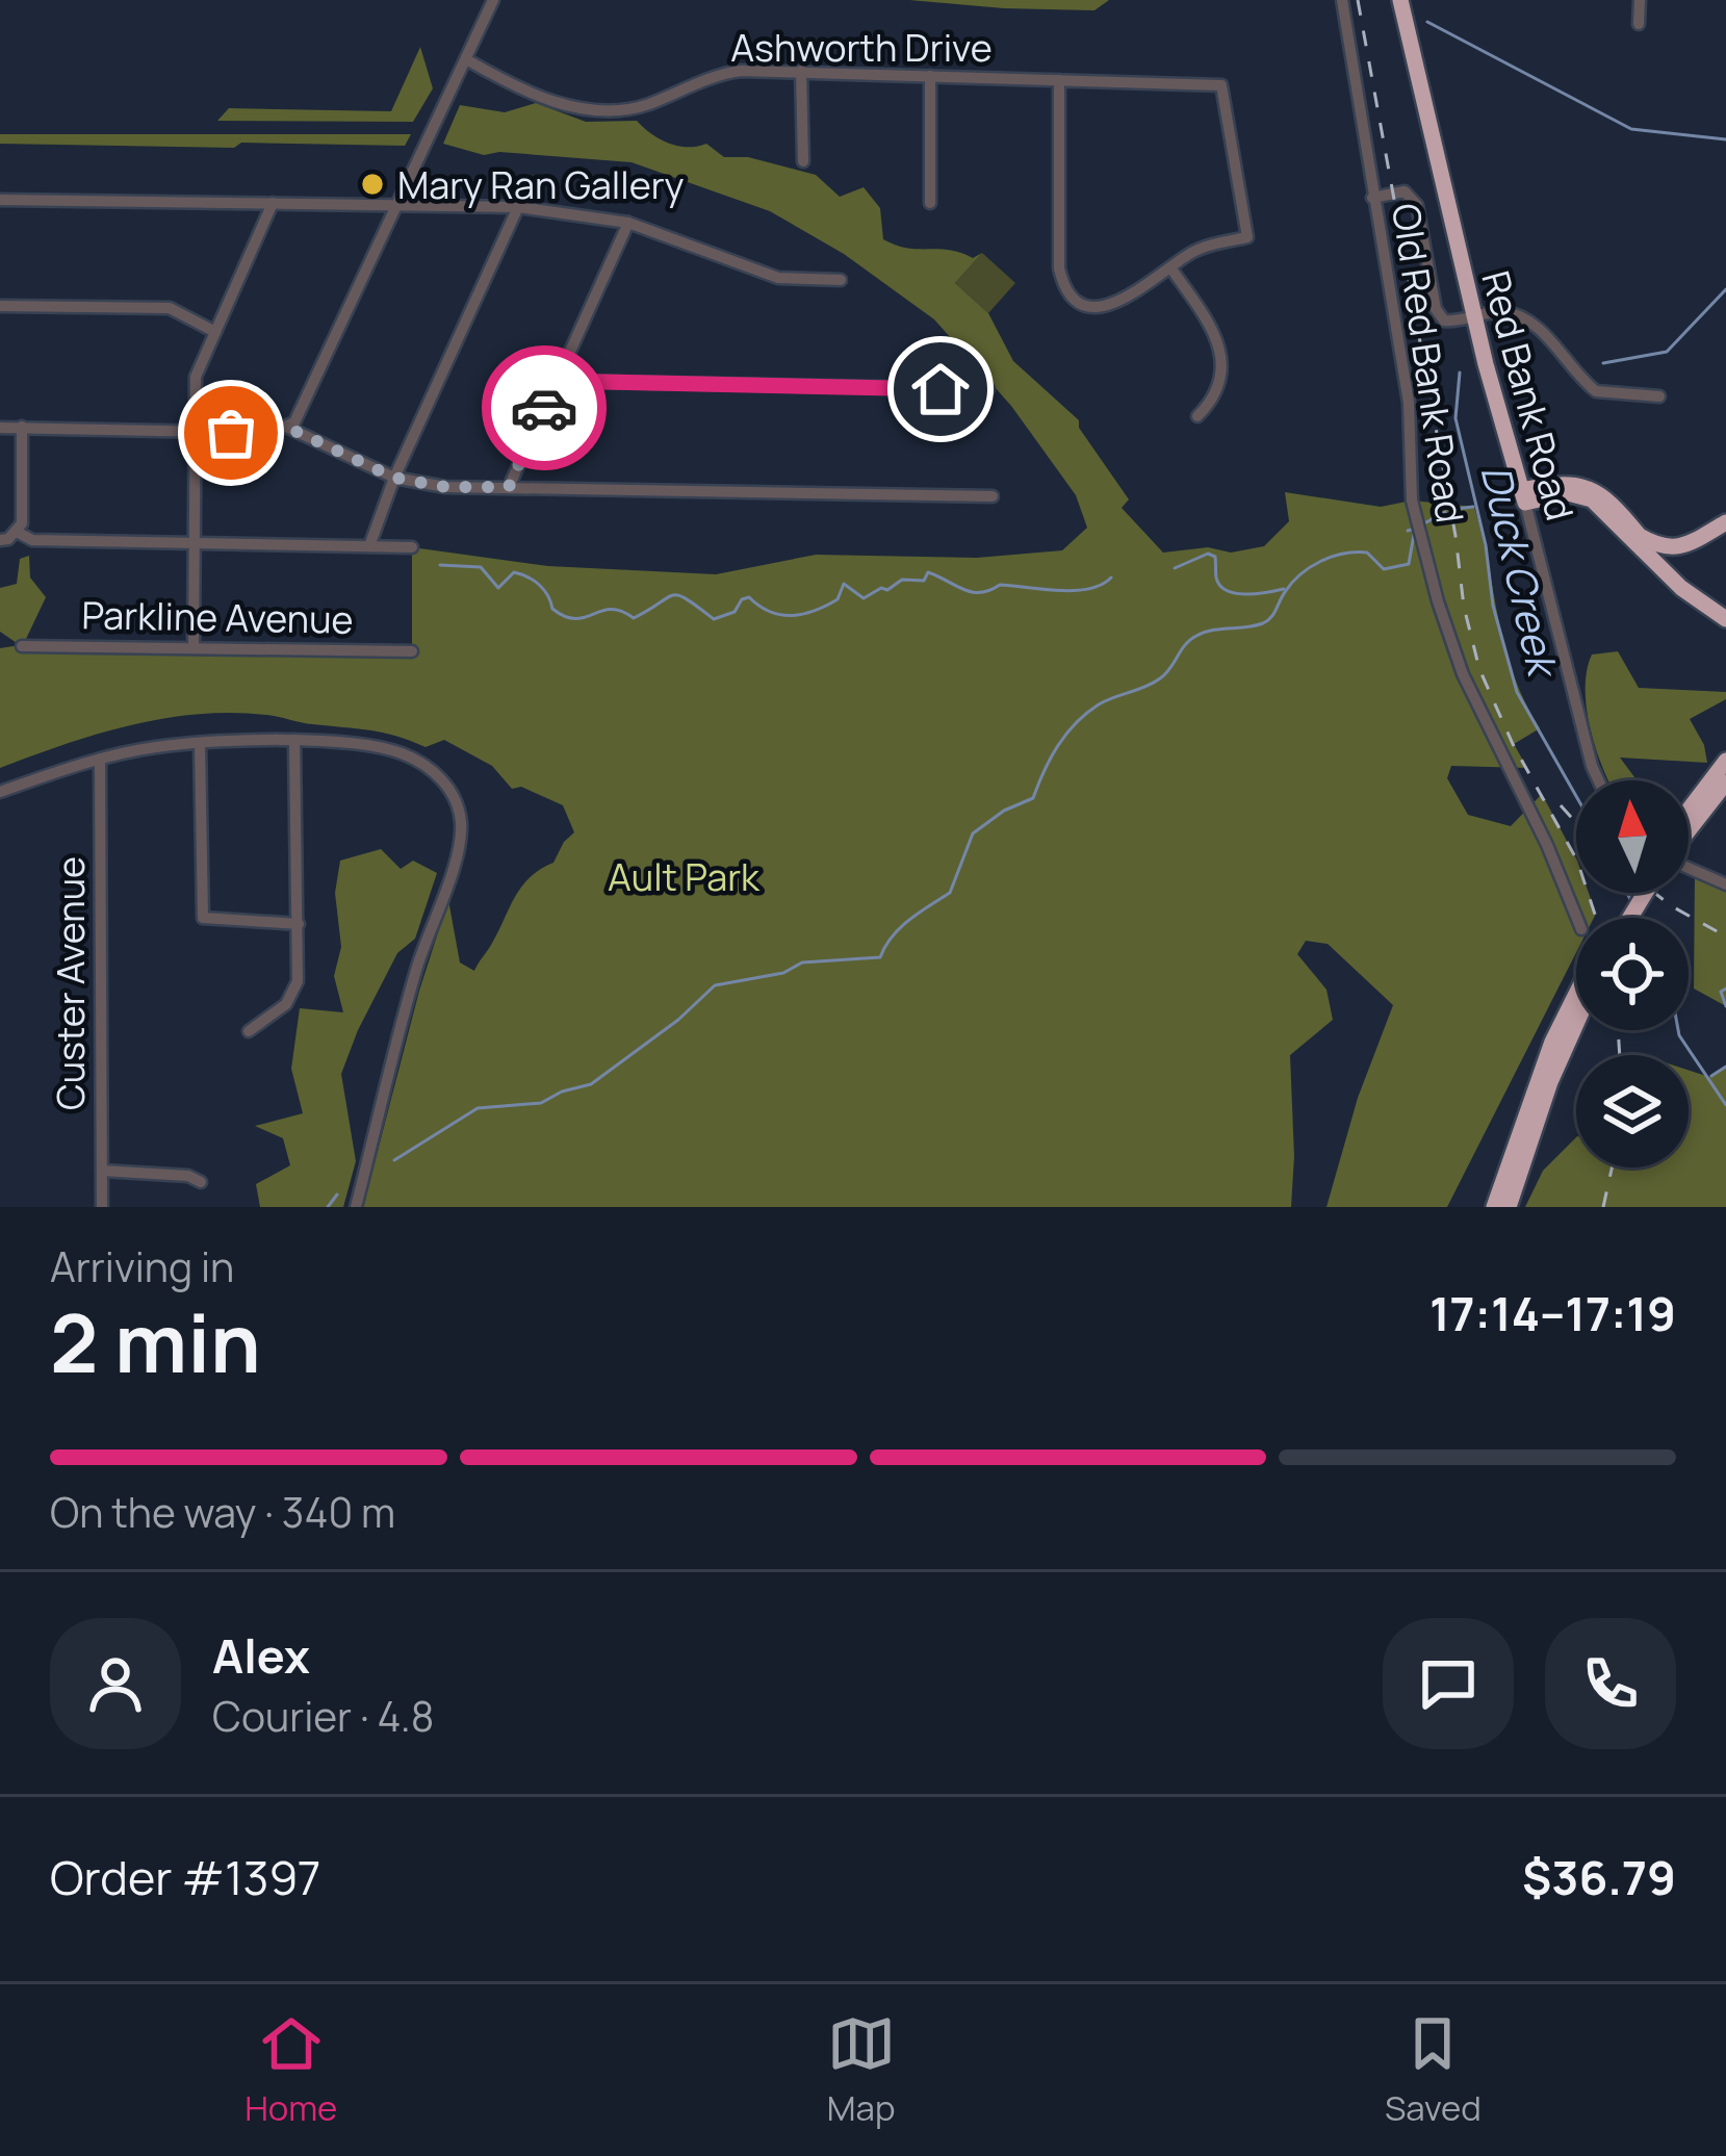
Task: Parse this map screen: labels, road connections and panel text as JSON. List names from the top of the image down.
{
  "streets": {
    "highway": ["Red Bank Road"],
    "street": [
      "Ashworth Drive",
      "Old Red Bank Road",
      "Parkline Avenue",
      "Custer Avenue"
    ]
  },
  "water": ["Duck Creek"],
  "parks": ["Ault Park"],
  "places": ["Mary Ran Gallery"],
  "north": "top",
  "page": {
    "heading": ["2 min", "Arriving in", "17:14–17:19"],
    "panel": [
      "Alex",
      "Courier · 4.8",
      "Order #1397",
      "$36.79"
    ],
    "bar": "On the way · 340 m",
    "tabs": ["Home", "Map", "Saved"]
  }
}
